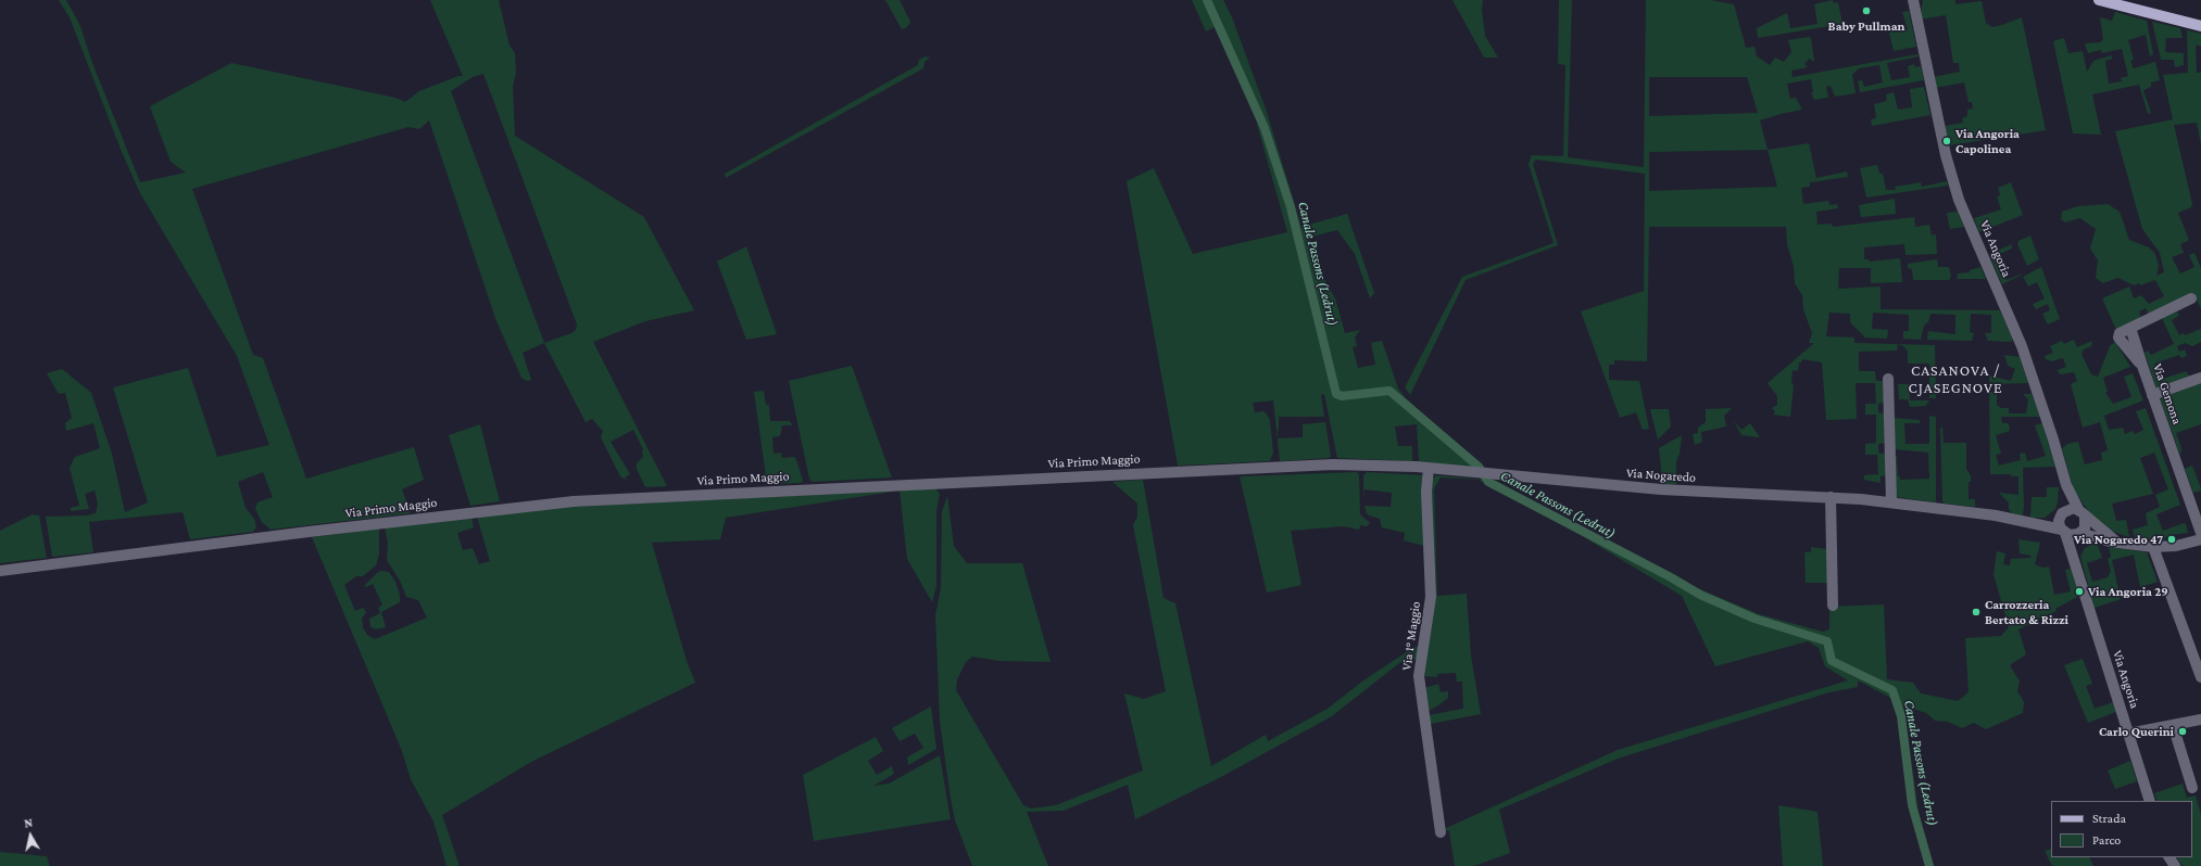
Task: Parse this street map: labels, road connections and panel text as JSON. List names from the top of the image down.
{
  "streets": {
    "street": [
      "Via Angoria",
      "Via Gemona",
      "Via Primo Maggio",
      "Via Nogaredo",
      "Via 1° Maggio"
    ]
  },
  "crossings": [
    ["Via Angoria", "Via Nogaredo"],
    ["Via Primo Maggio", "Via Nogaredo"],
    ["Via Primo Maggio", "Via 1° Maggio"]
  ],
  "districts": ["CASANOVA / CJASEGNOVE"],
  "water": ["Canale Passons (Ledrut)"],
  "places": [
    "Baby Pullman",
    "Via Angoria Capolinea",
    "Via Nogaredo 47",
    "Via Angoria 29",
    "Carrozzeria Bertato & Rizzi",
    "Carlo Querini"
  ],
  "legend": ["Strada", "Parco"],
  "north": "top"
}
